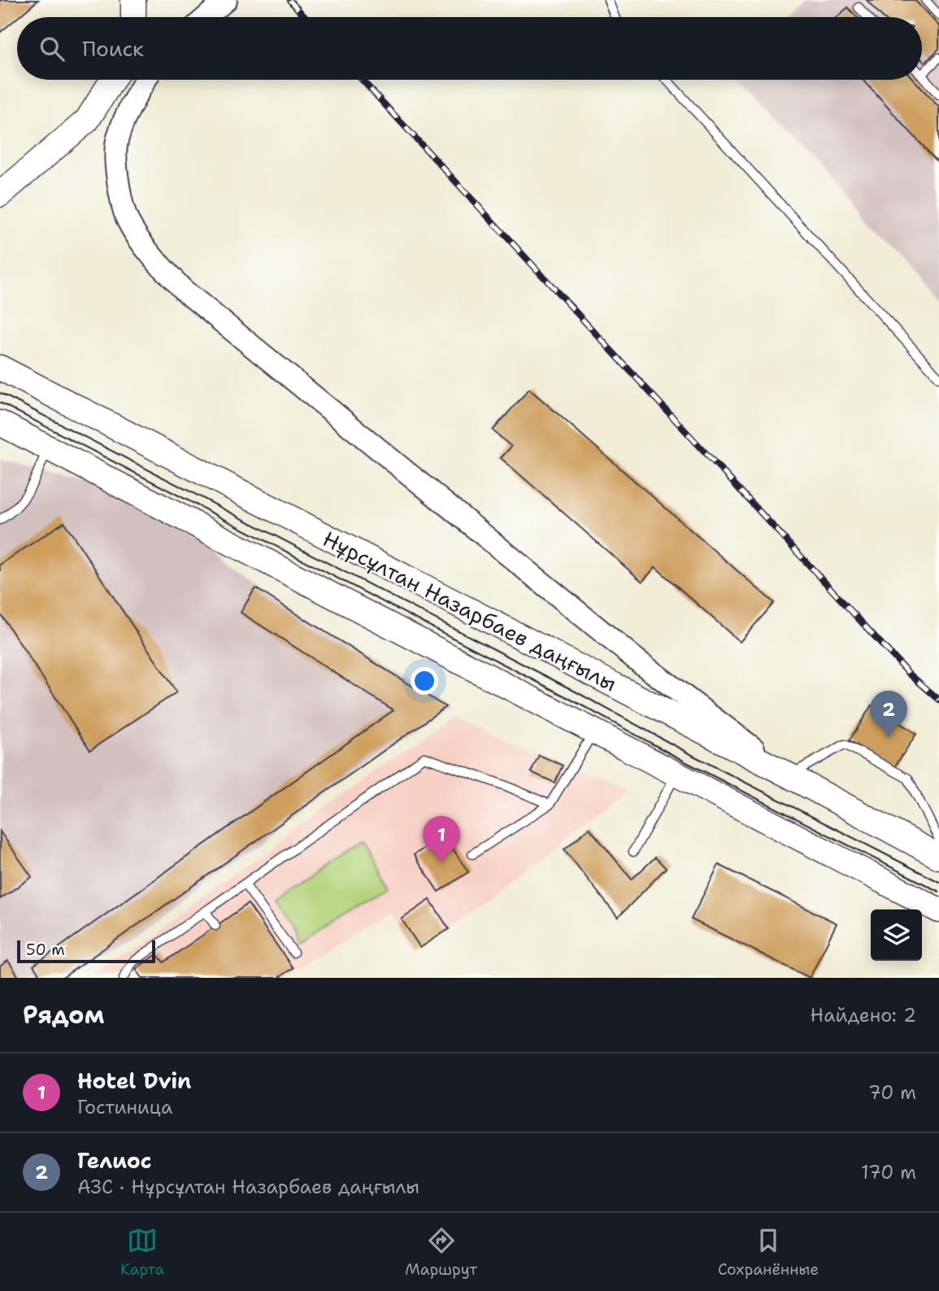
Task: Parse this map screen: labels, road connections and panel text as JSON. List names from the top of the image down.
{
  "streets": {
    "main road": ["Нұрсұлтан Назарбаев даңғылы"]
  },
  "scale_bar": "50 m",
  "page": {
    "search": "Поиск",
    "pins": ["2", "1"],
    "scale": "50 m",
    "heading": ["Рядом", "Найдено: 2"],
    "list": [
      {
        "mark": "1",
        "name": "Hotel Dvin",
        "note": "Гостиница",
        "value": "70 m"
      },
      {
        "mark": "2",
        "name": "Гелиос",
        "note": "АЗС · Нұрсұлтан Назарбаев даңғылы",
        "value": "170 m"
      }
    ],
    "nav": ["Карта", "Маршрут", "Сохранённые"]
  }
}
